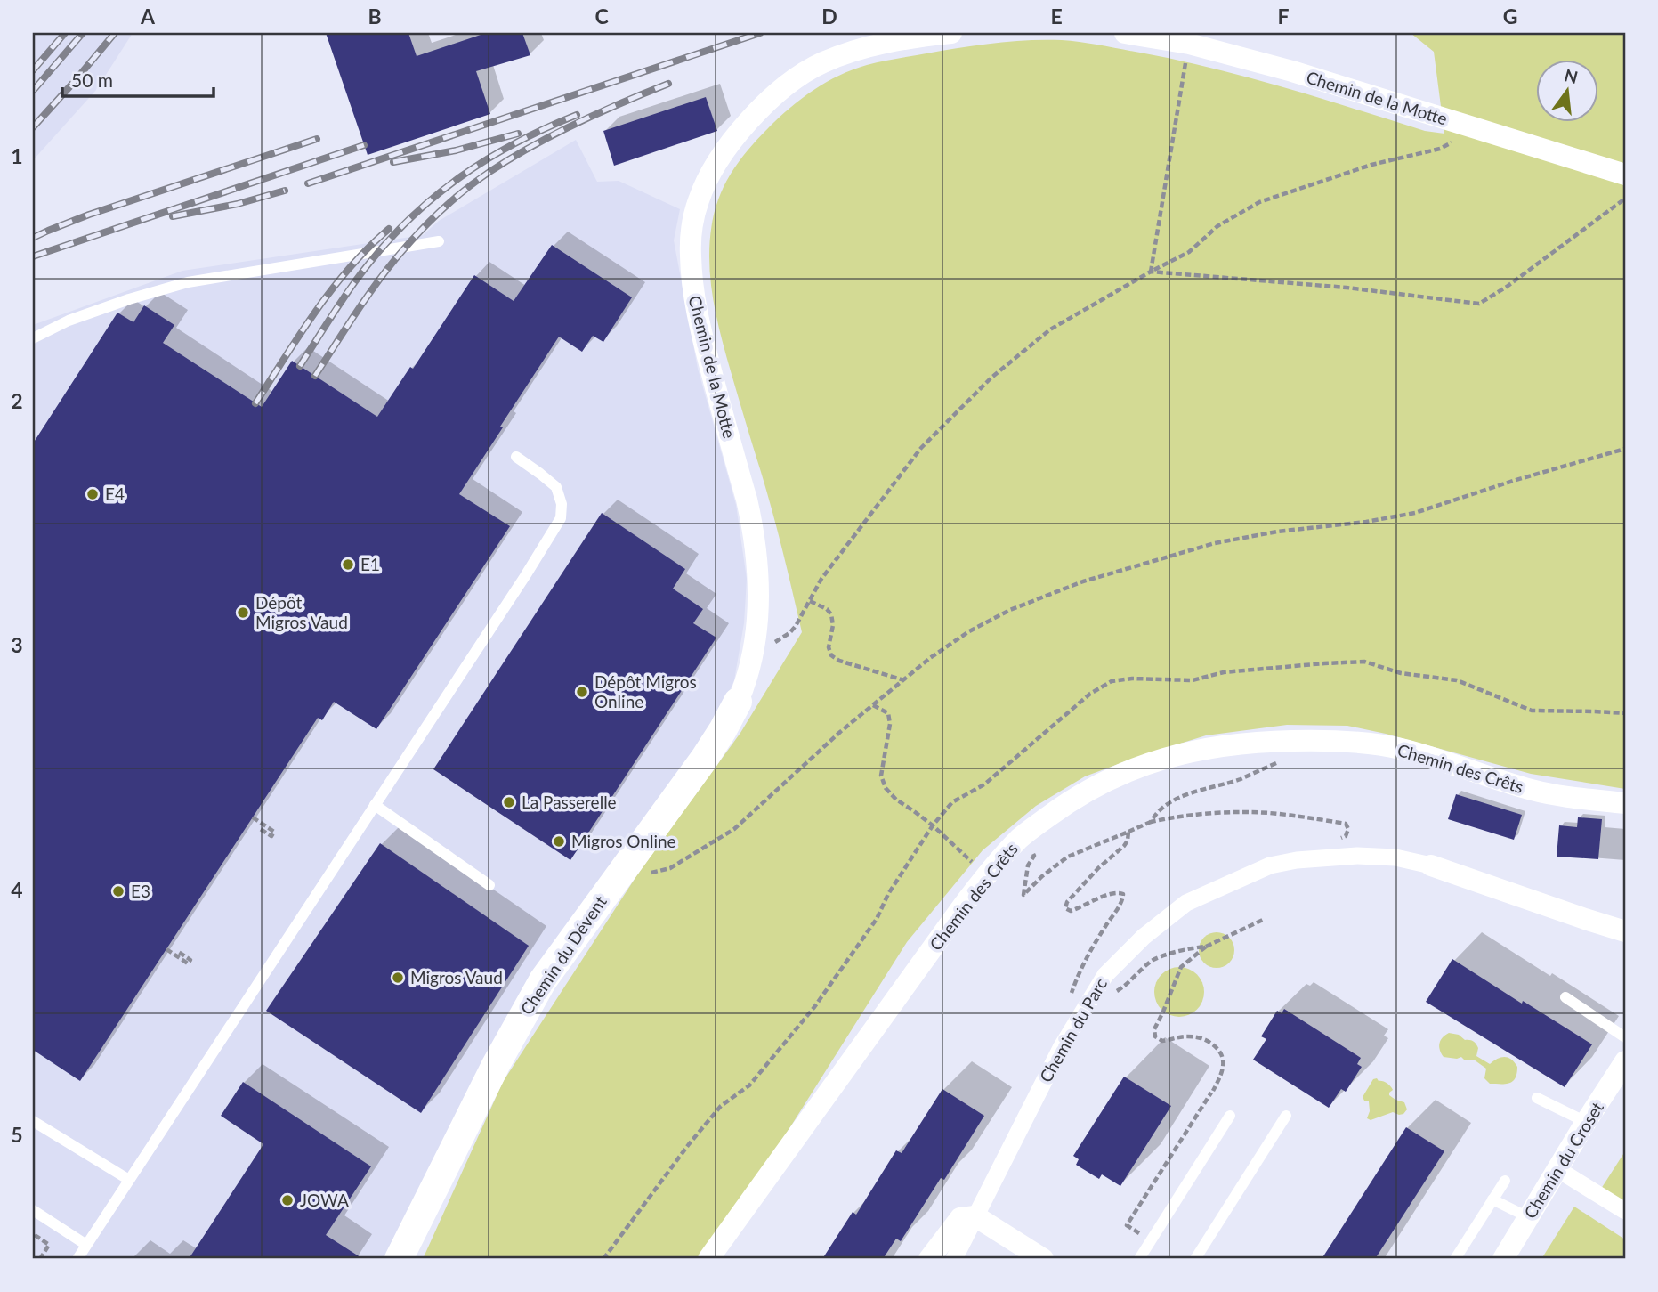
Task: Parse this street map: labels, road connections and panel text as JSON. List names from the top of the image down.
{
  "streets": {
    "street": [
      "Chemin de la Motte",
      "Chemin des Crêts",
      "Chemin du Dévent",
      "Chemin du Parc",
      "Chemin du Croset"
    ]
  },
  "crossings": [
    ["Chemin de la Motte", "Chemin du Dévent"]
  ],
  "places": [
    "E4",
    "E1",
    "Dépôt Migros Vaud",
    "Dépôt Migros Online",
    "La Passerelle",
    "Migros Online",
    "E3",
    "Migros Vaud",
    "JOWA"
  ],
  "scale_bar": "50 m",
  "north": "top",
  "grid": {
    "columns": [
      "A",
      "B",
      "C",
      "D",
      "E",
      "F",
      "G"
    ],
    "rows": [
      "1",
      "2",
      "3",
      "4",
      "5"
    ]
  }
}
